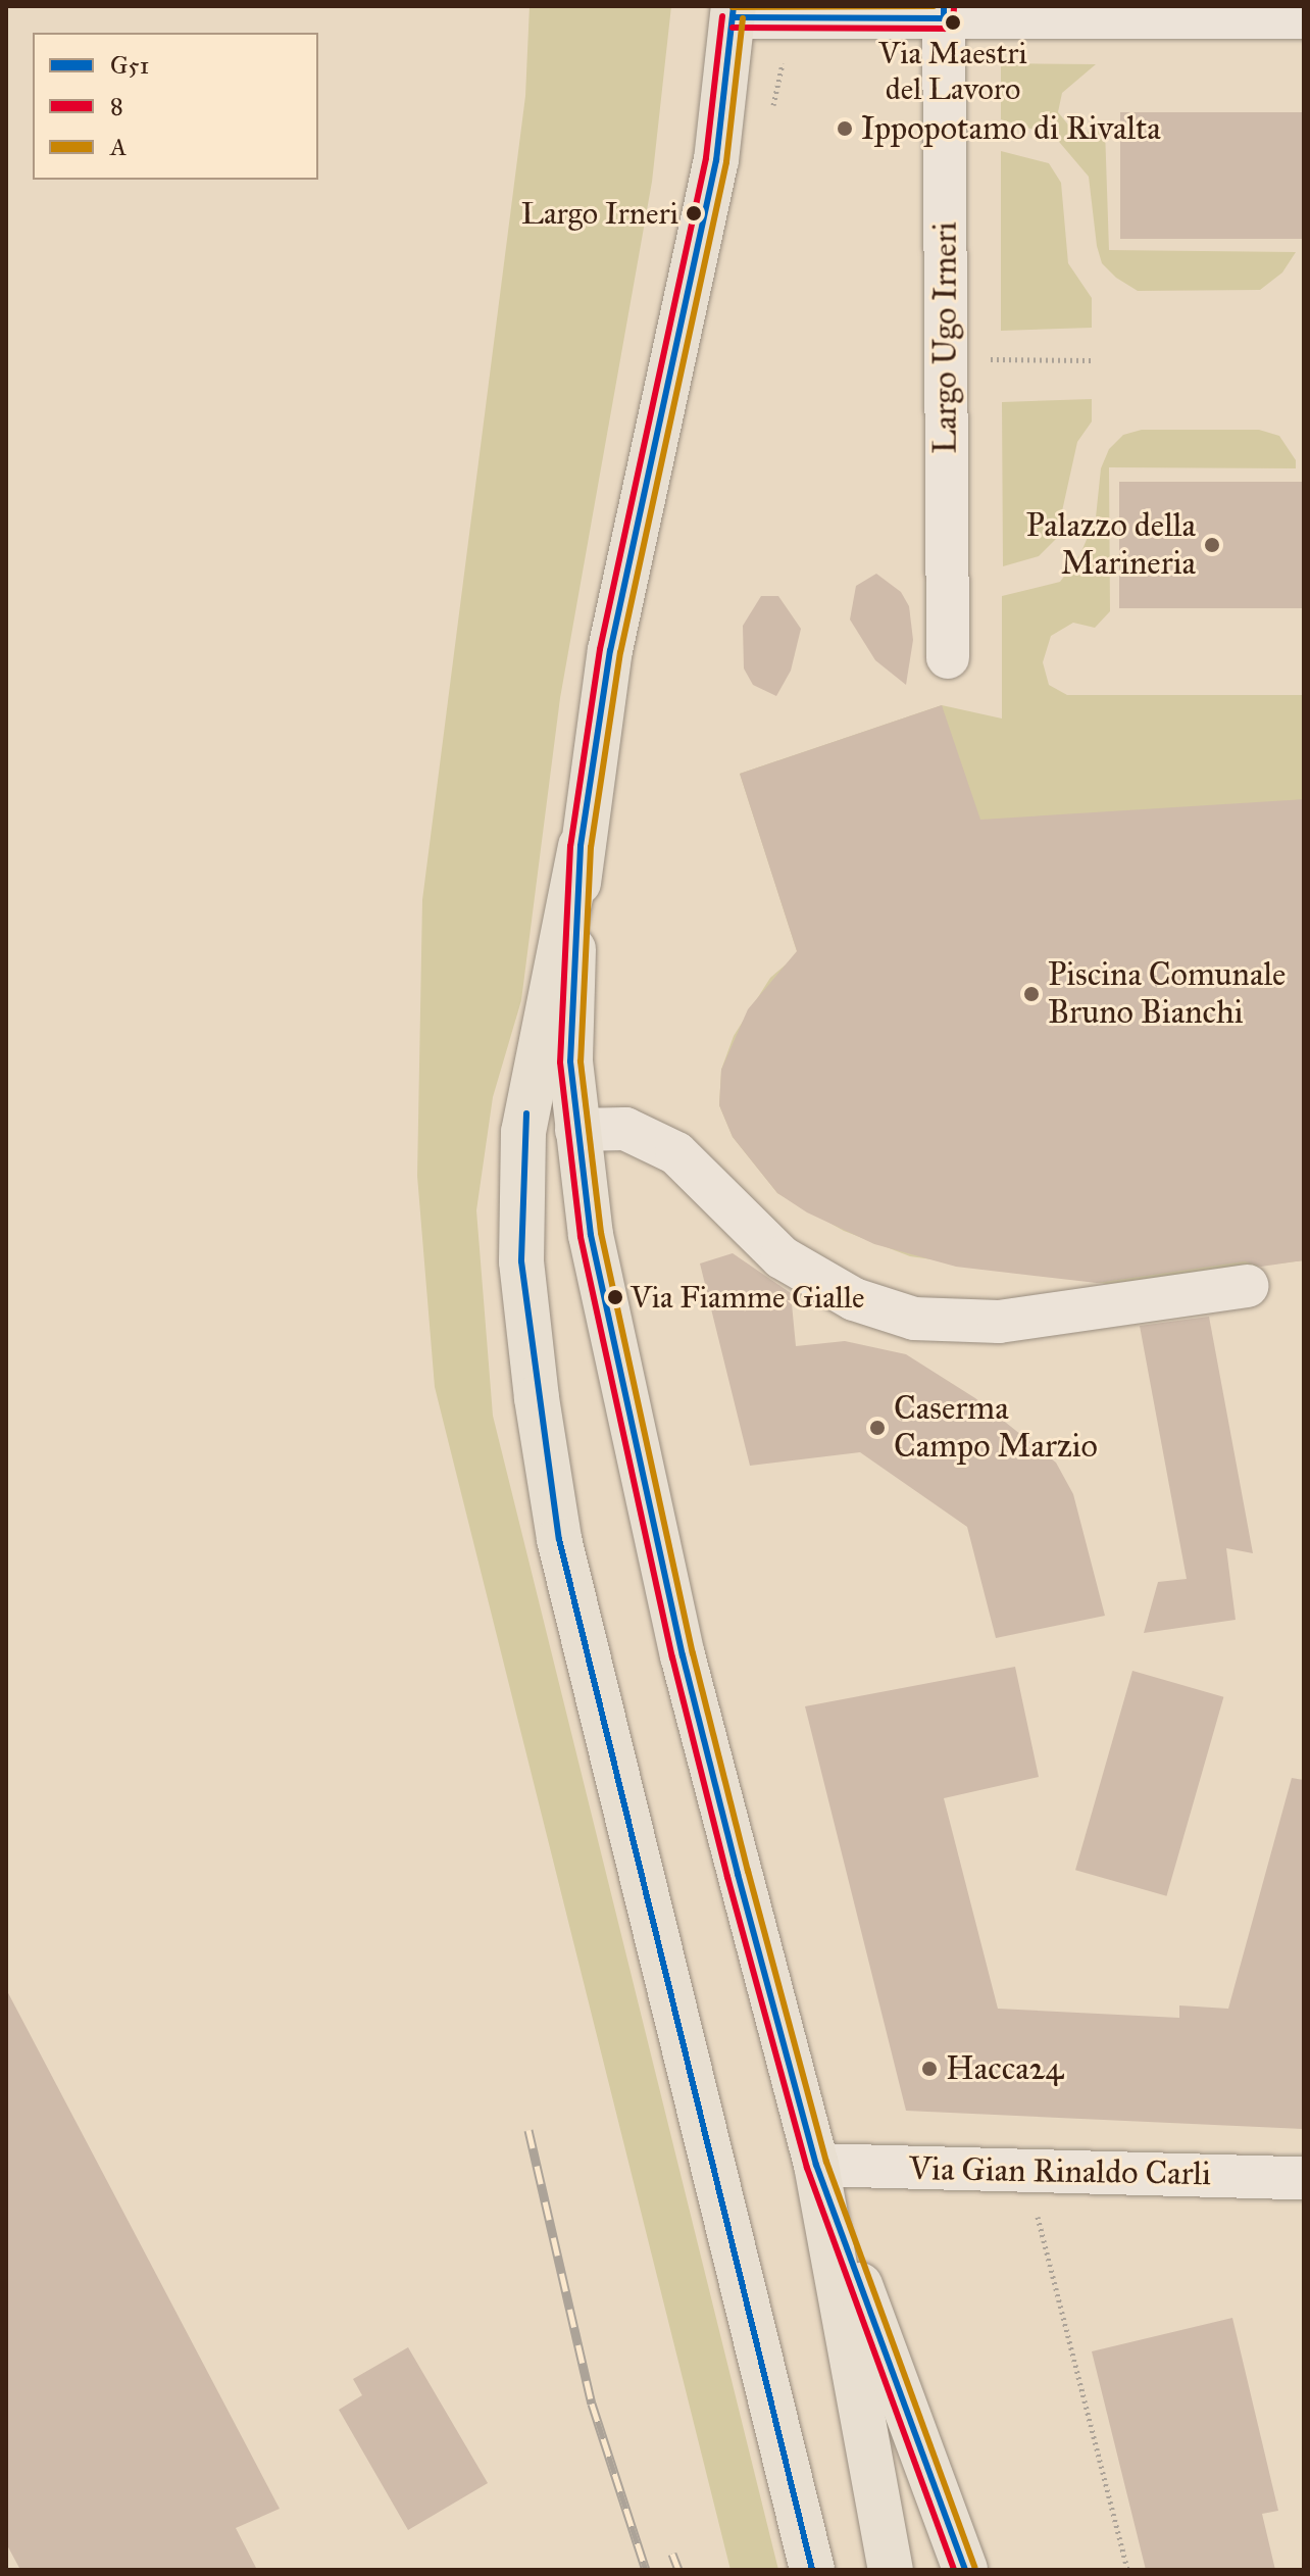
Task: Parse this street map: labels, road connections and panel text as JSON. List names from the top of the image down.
{
  "streets": {
    "street": ["Largo Ugo Irneri", "Via Gian Rinaldo Carli"]
  },
  "places": [
    "Via Maestri del Lavoro",
    "Ippopotamo di Rivalta",
    "Largo Irneri",
    "Palazzo della Marineria",
    "Piscina Comunale Bruno Bianchi",
    "Via Fiamme Gialle",
    "Caserma Campo Marzio",
    "Hacca24"
  ],
  "lines": ["transit line G51", "transit line 8", "transit line A"],
  "legend": ["G51", "8", "A"]
}
